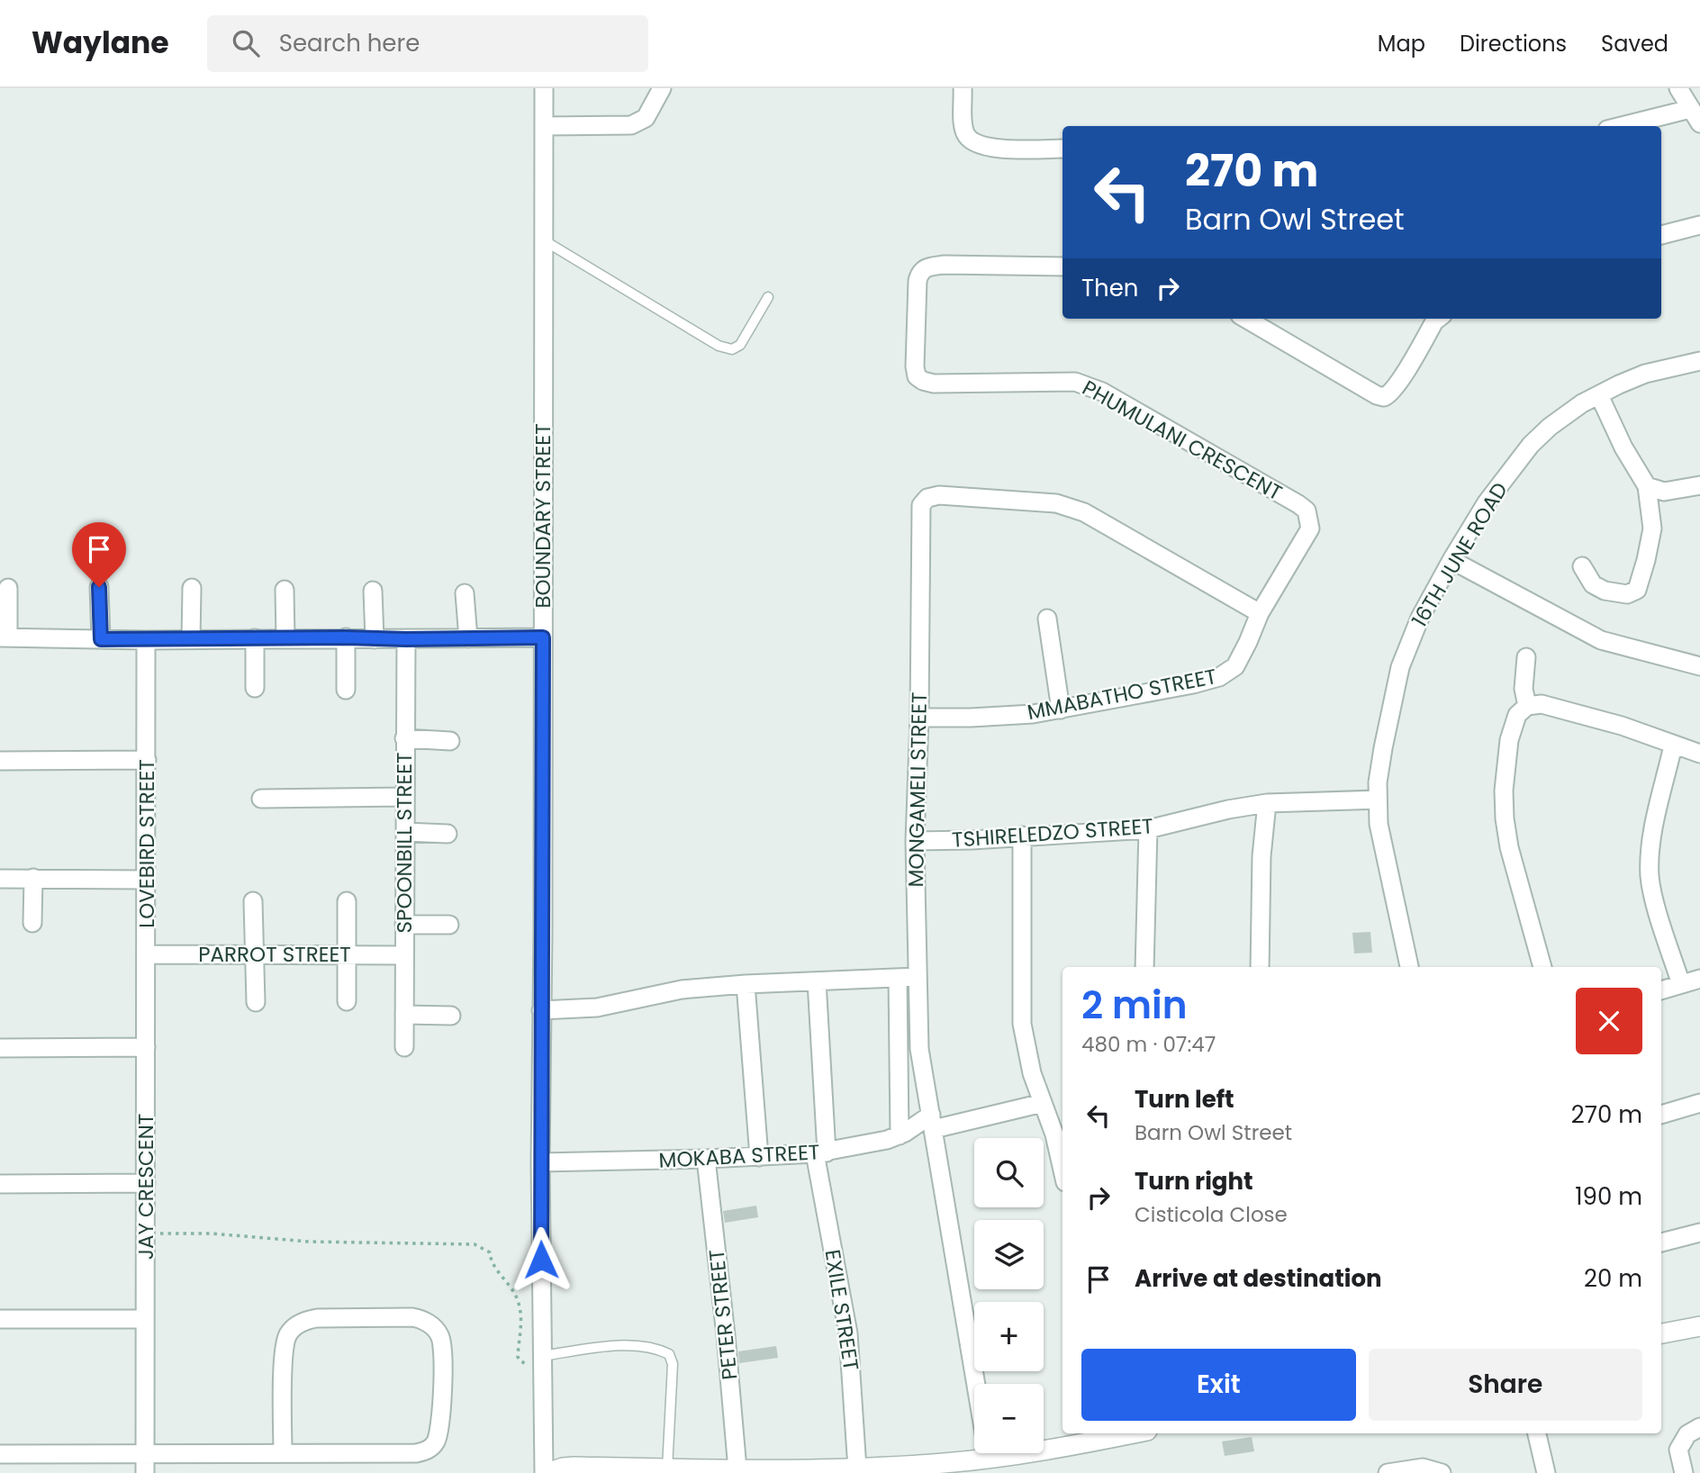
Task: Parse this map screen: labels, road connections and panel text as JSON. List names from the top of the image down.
{
  "streets": {
    "street": [
      "PHUMULANI CRESCENT",
      "BOUNDARY STREET",
      "16TH JUNE ROAD",
      "MMABATHO STREET",
      "MONGAMELI STREET",
      "TSHIRELEDZO STREET",
      "SPOONBILL STREET",
      "LOVEBIRD STREET",
      "PARROT STREET",
      "MOKABA STREET",
      "JAY CRESCENT",
      "EXILE STREET",
      "PETER STREET"
    ]
  },
  "crossings": [
    ["PHUMULANI CRESCENT", "MMABATHO STREET"],
    ["BOUNDARY STREET", "MOKABA STREET"],
    ["16TH JUNE ROAD", "TSHIRELEDZO STREET"],
    ["MMABATHO STREET", "MONGAMELI STREET"],
    ["MONGAMELI STREET", "TSHIRELEDZO STREET"],
    ["MONGAMELI STREET", "MOKABA STREET"],
    ["SPOONBILL STREET", "PARROT STREET"],
    ["LOVEBIRD STREET", "PARROT STREET"],
    ["LOVEBIRD STREET", "JAY CRESCENT"],
    ["MOKABA STREET", "EXILE STREET"],
    ["MOKABA STREET", "PETER STREET"]
  ],
  "page": {
    "header": "Waylane",
    "search": "Search here",
    "nav": ["Map", "Directions", "Saved"],
    "turn": ["270 m", "Barn Owl Street"],
    "then": "Then",
    "heading": ["2 min", "480 m · 07:47"],
    "list": [
      {
        "name": "Turn left",
        "note": "Barn Owl Street",
        "value": "270 m"
      },
      {
        "name": "Turn right",
        "note": "Cisticola Close",
        "value": "190 m"
      },
      {
        "name": "Arrive at destination",
        "value": "20 m"
      }
    ],
    "map_buttons": ["+", "−"],
    "buttons": ["Exit", "Share"]
  }
}
